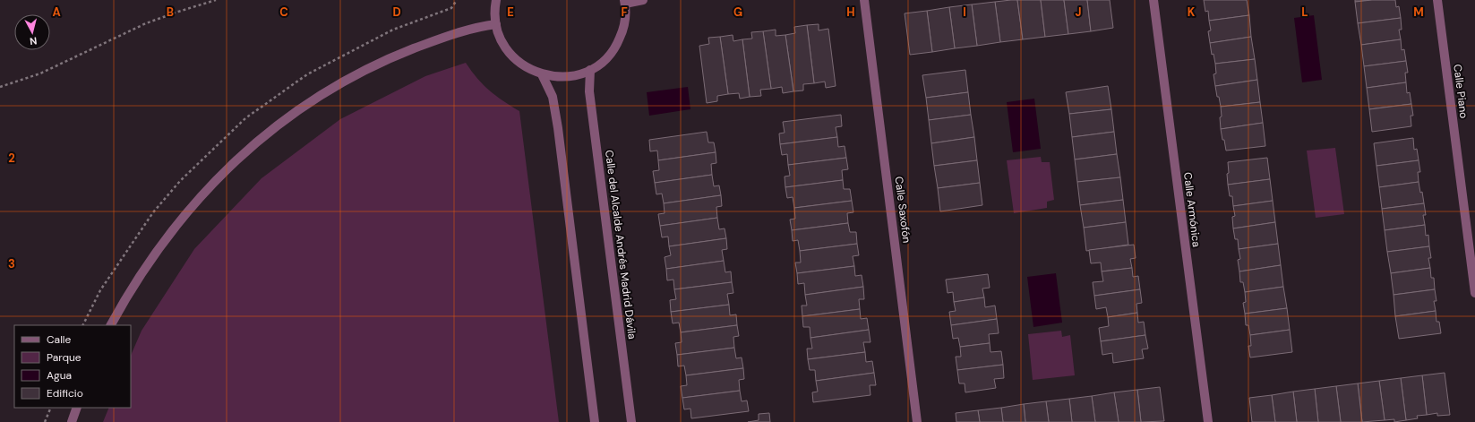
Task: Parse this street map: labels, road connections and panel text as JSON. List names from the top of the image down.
{
  "streets": {
    "street": [
      "Calle Piano",
      "Calle Saxofón",
      "Calle Armónica",
      "Calle del Alcalde Andrés Madrid Dávila"
    ]
  },
  "legend": [
    "Calle",
    "Parque",
    "Agua",
    "Edificio"
  ],
  "north": "bottom",
  "grid": {
    "columns": [
      "A",
      "B",
      "C",
      "D",
      "E",
      "F",
      "G",
      "H",
      "I",
      "J",
      "K",
      "L",
      "M"
    ],
    "rows": ["2", "3"]
  }
}
